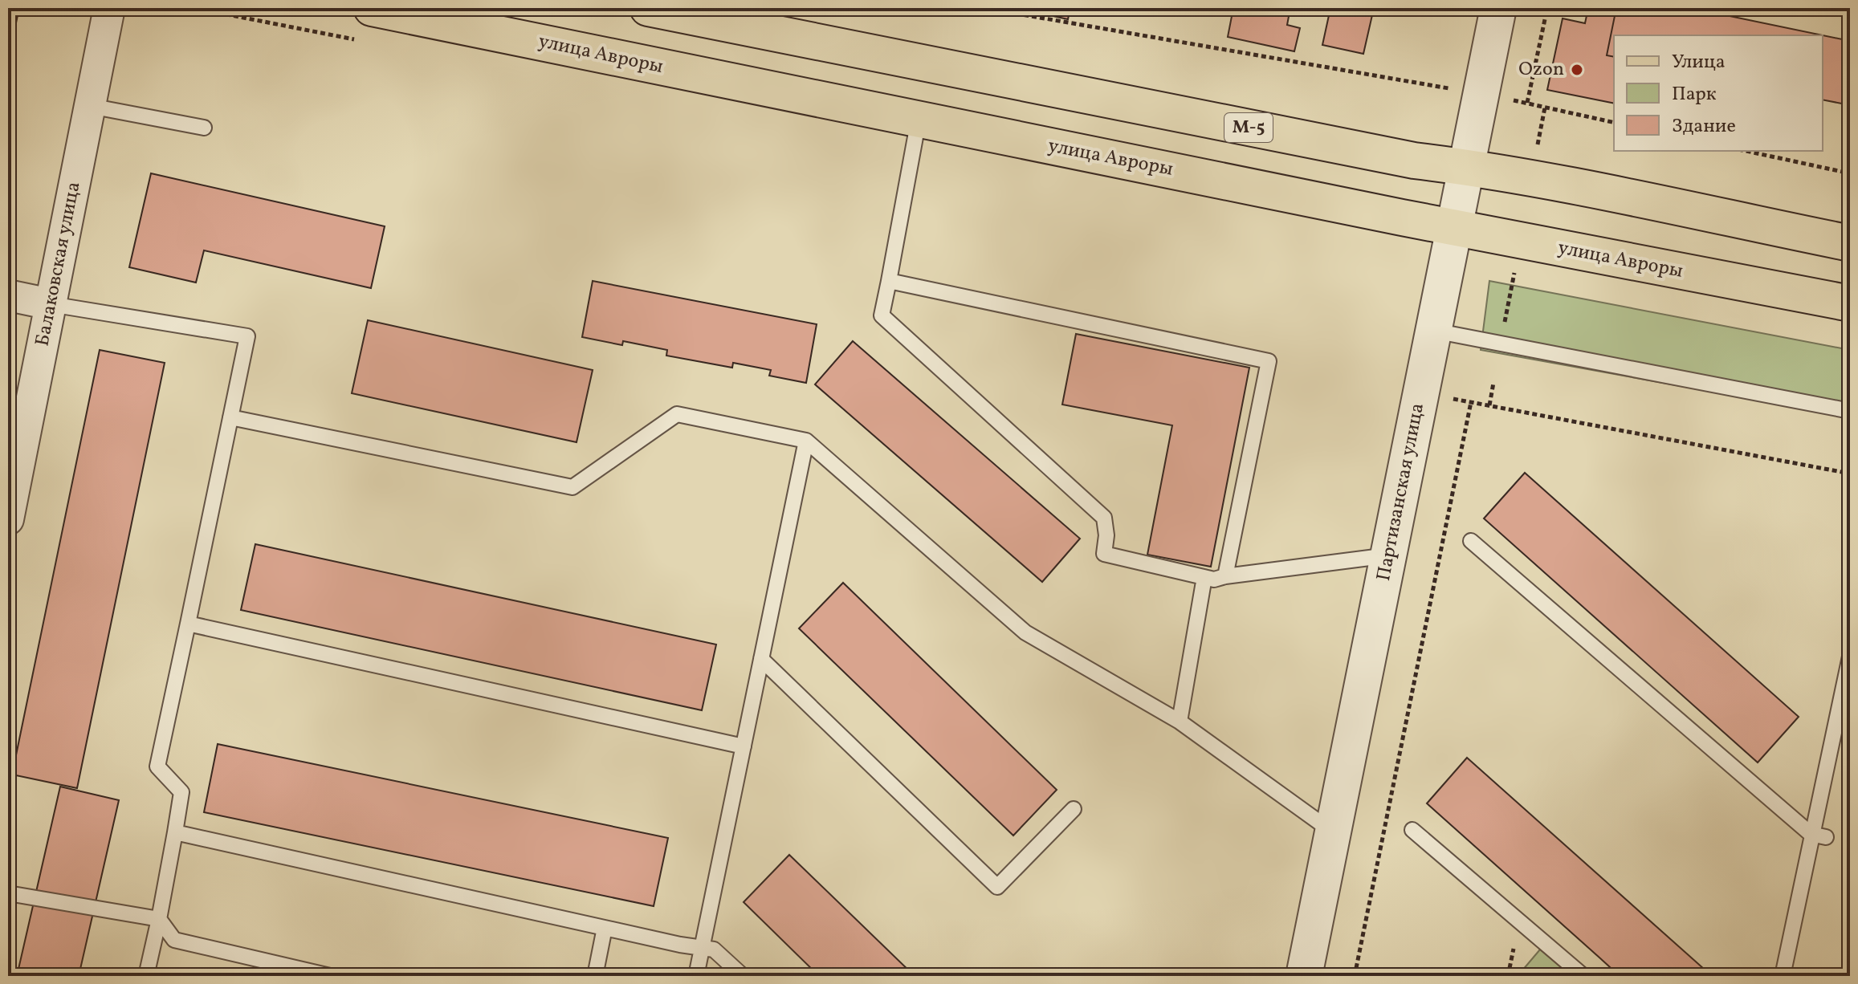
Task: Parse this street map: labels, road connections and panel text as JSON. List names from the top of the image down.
{
  "streets": {
    "main road": ["улица Авроры", "М-5"],
    "street": ["Балаковская улица", "Партизанская улица"]
  },
  "crossings": [
    ["улица Авроры", "Партизанская улица"],
    ["М-5", "Партизанская улица"]
  ],
  "places": ["Ozon"],
  "legend": ["Улица", "Парк", "Здание"]
}
